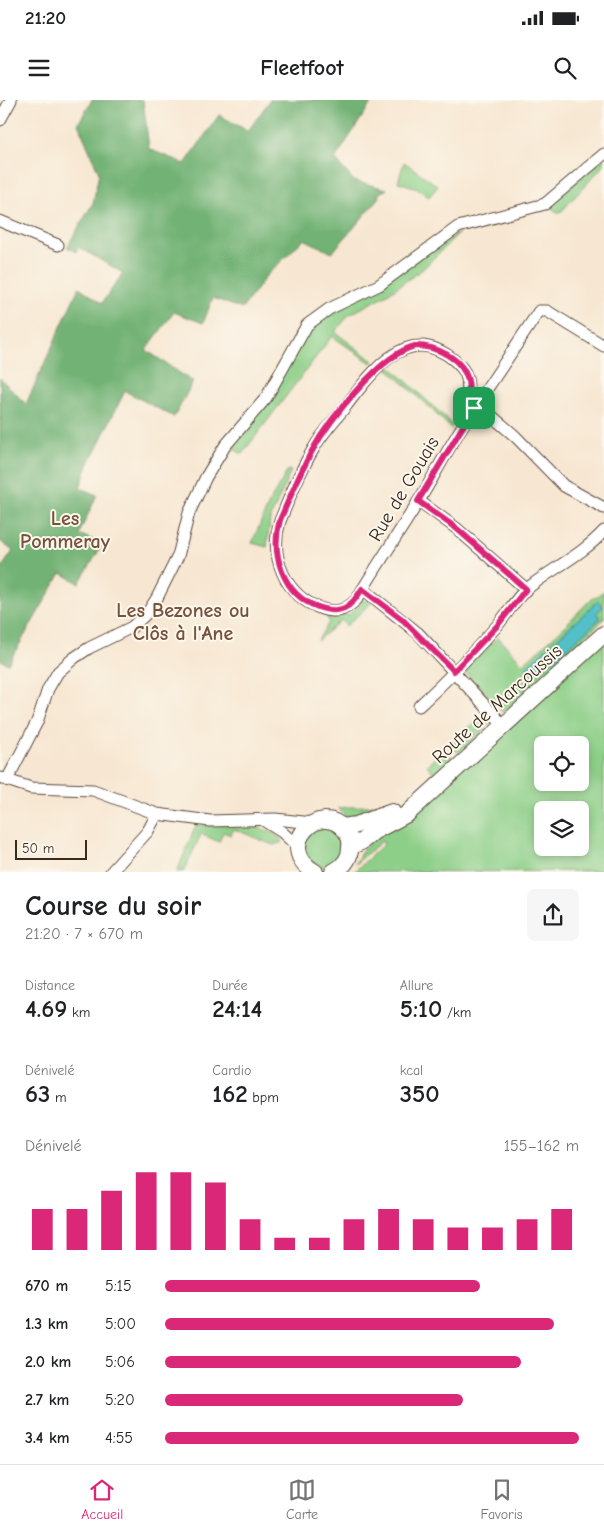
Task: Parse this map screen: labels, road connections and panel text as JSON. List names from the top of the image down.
{
  "streets": {
    "main road": ["Route de Marcoussis"],
    "street": ["Rue de Gouais"]
  },
  "districts": ["Les Pommeray", "Les Bezones ou Clôs à l'Ane"],
  "scale_bar": "50 m",
  "page": {
    "status": "21:20",
    "header": "Fleetfoot",
    "scale": "50 m",
    "heading": ["Course du soir", "21:20 · 7 × 670 m"],
    "stats": [
      ["Distance", "4.69 km"],
      ["Durée", "24:14"],
      ["Allure", "5:10 /km"],
      ["Dénivelé", "63 m"],
      ["Cardio", "162 bpm"],
      ["kcal", "350"]
    ],
    "chart": ["Dénivelé", "155–162 m"],
    "list": [
      {
        "name": "670 m",
        "note": "5:15"
      },
      {
        "name": "1.3 km",
        "note": "5:00"
      },
      {
        "name": "2.0 km",
        "note": "5:06"
      },
      {
        "name": "2.7 km",
        "note": "5:20"
      },
      {
        "name": "3.4 km",
        "note": "4:55"
      }
    ],
    "tabs": ["Accueil", "Carte", "Favoris"]
  }
}
